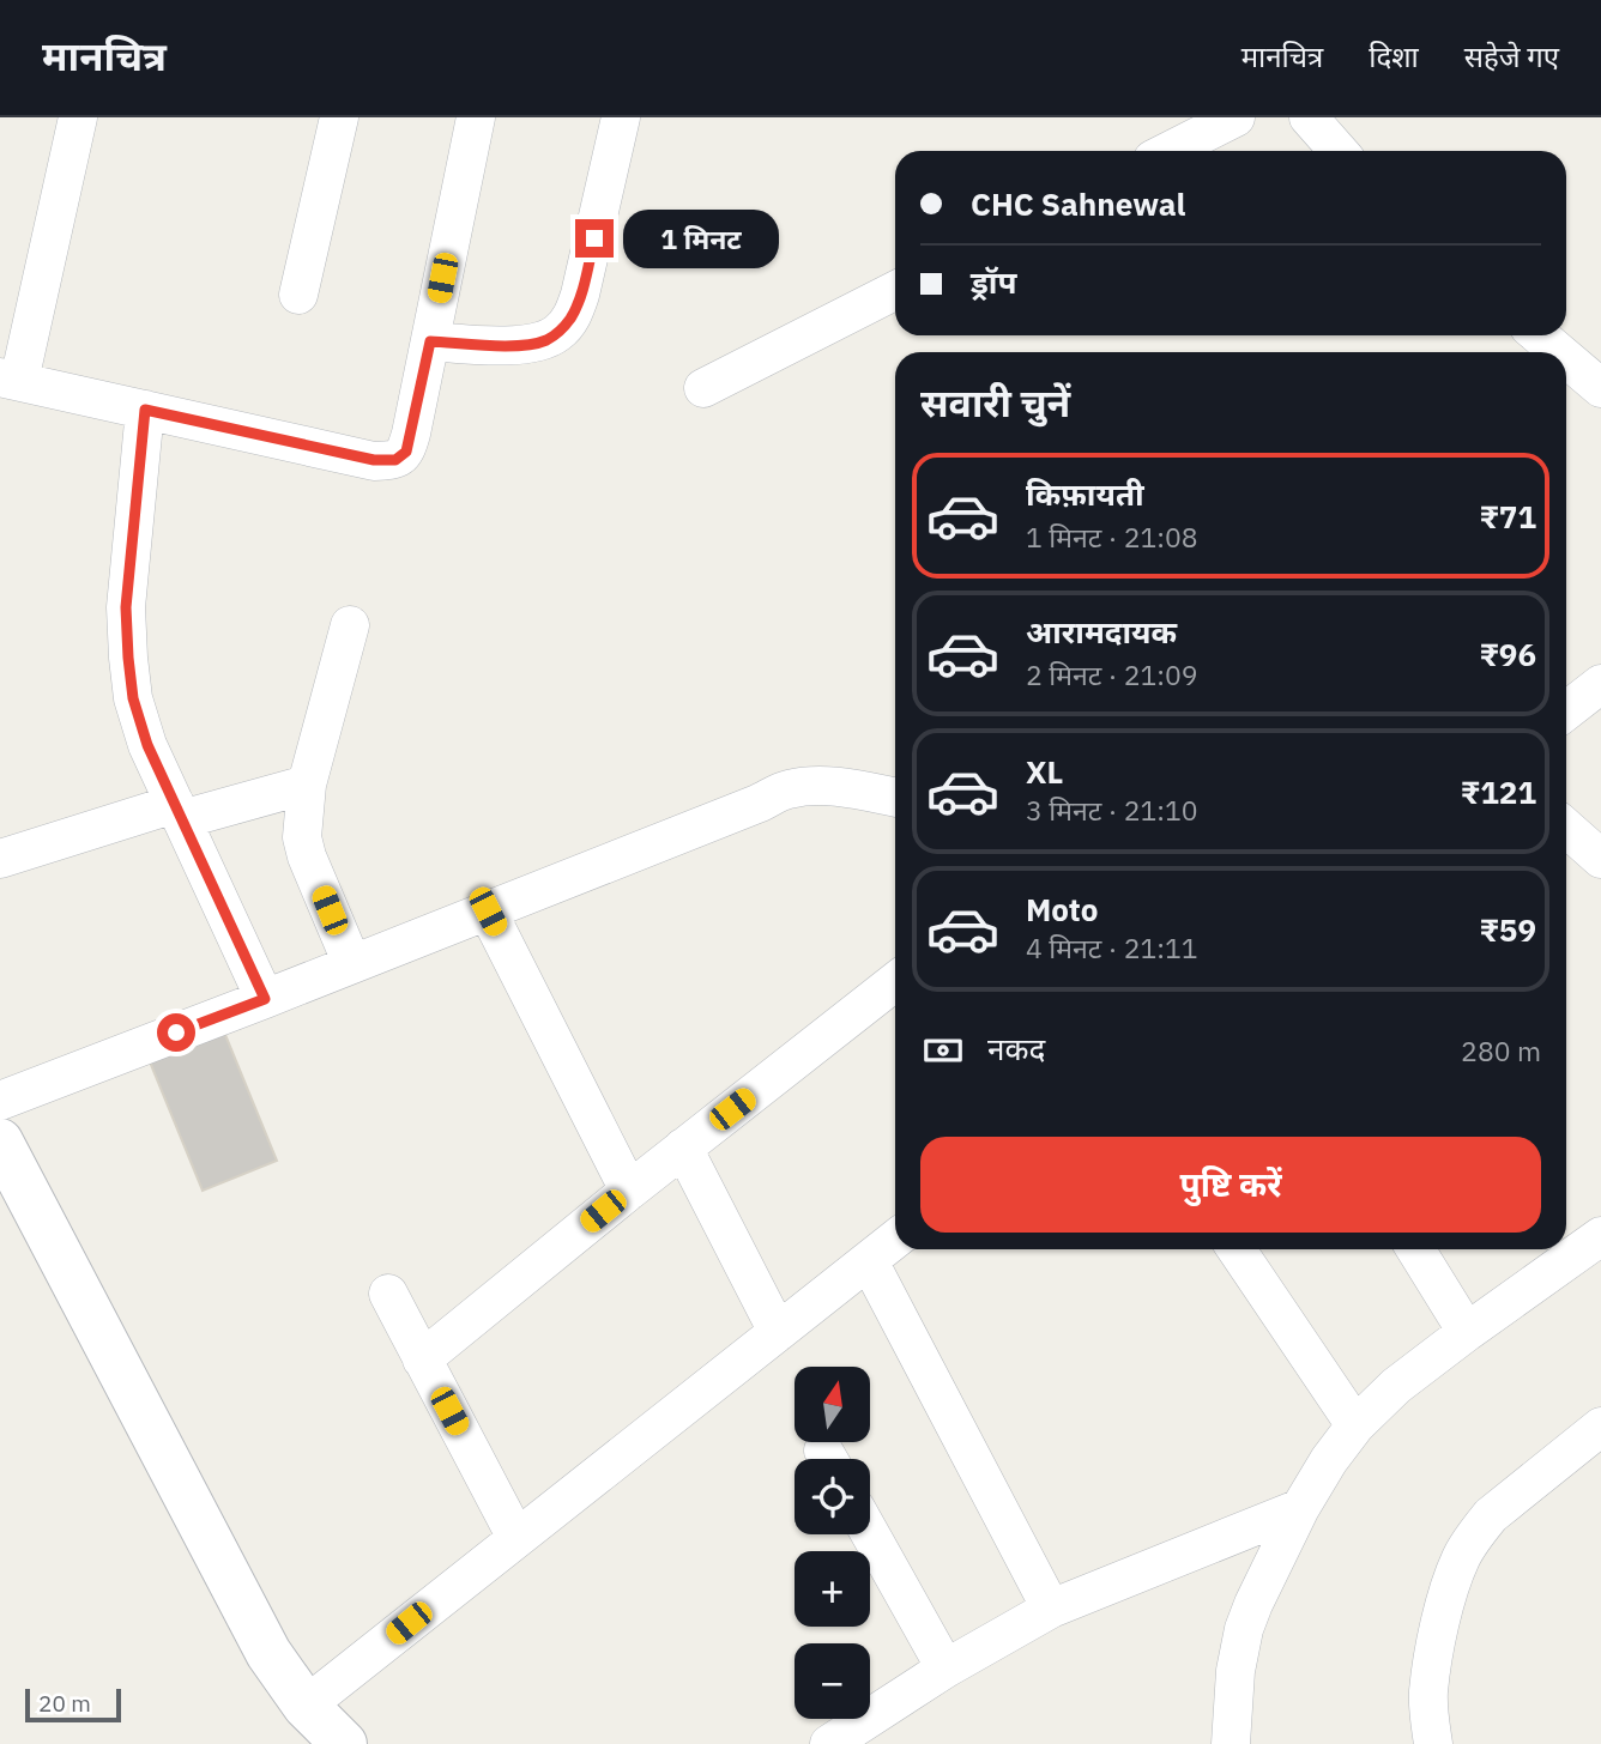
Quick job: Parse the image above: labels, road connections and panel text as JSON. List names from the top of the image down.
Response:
{
  "scale_bar": "20 m",
  "north": "top",
  "page": {
    "header": "मानचित्र",
    "nav": ["मानचित्र", "दिशा", "सहेजे गए"],
    "banner": ["CHC Sahnewal", "ड्रॉप"],
    "bubble": "1 मिनट",
    "heading": "सवारी चुनें",
    "list": [
      {
        "name": "किफ़ायती",
        "note": "1 मिनट · 21:08",
        "value": "₹71"
      },
      {
        "name": "आरामदायक",
        "note": "2 मिनट · 21:09",
        "value": "₹96"
      },
      {
        "name": "XL",
        "note": "3 मिनट · 21:10",
        "value": "₹121"
      },
      {
        "name": "Moto",
        "note": "4 मिनट · 21:11",
        "value": "₹59"
      }
    ],
    "pay": ["नकद", "280 m"],
    "buttons": "पुष्टि करें",
    "map_buttons": ["+", "−"],
    "scale": "20 m"
  }
}
